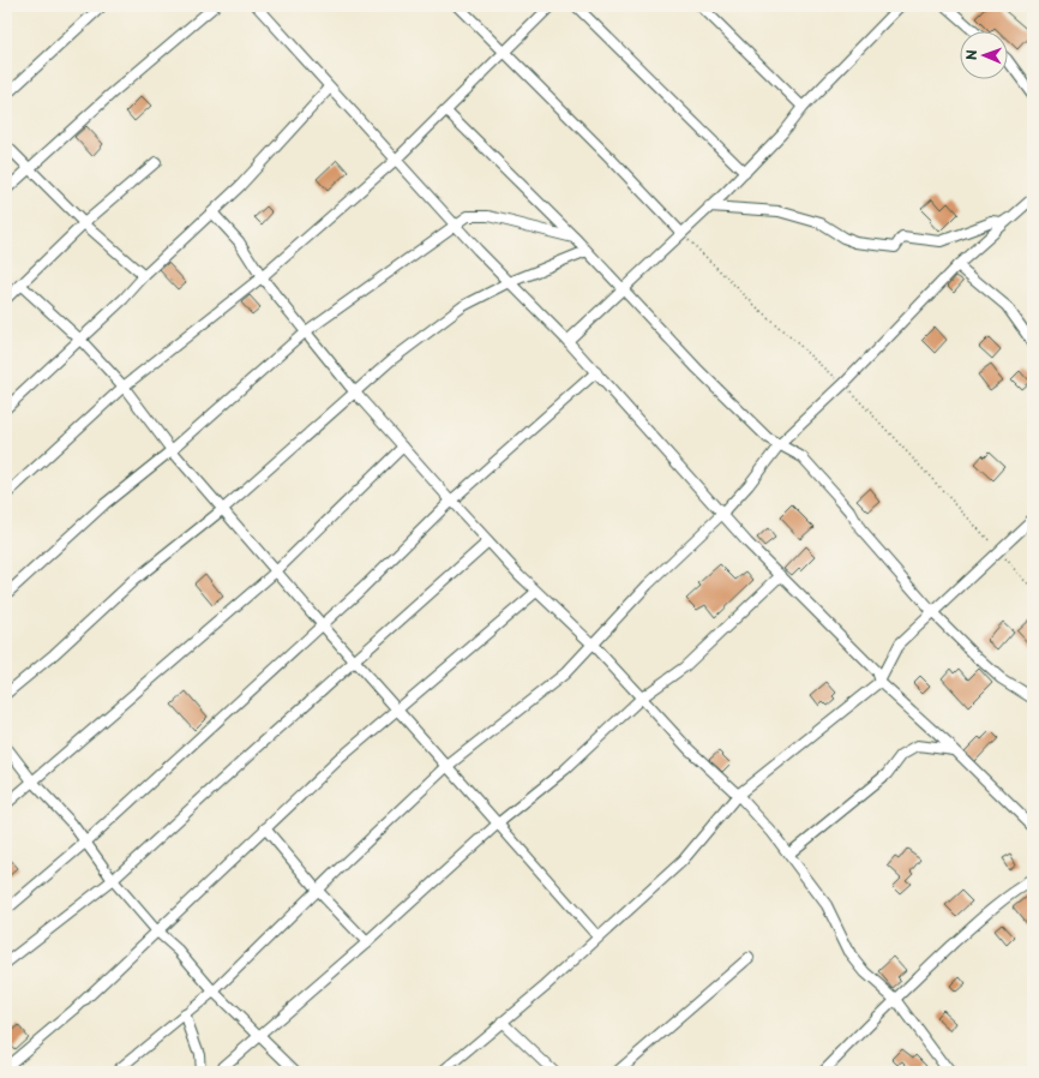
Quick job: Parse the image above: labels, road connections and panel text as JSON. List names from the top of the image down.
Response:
{
  "north": "left"
}
